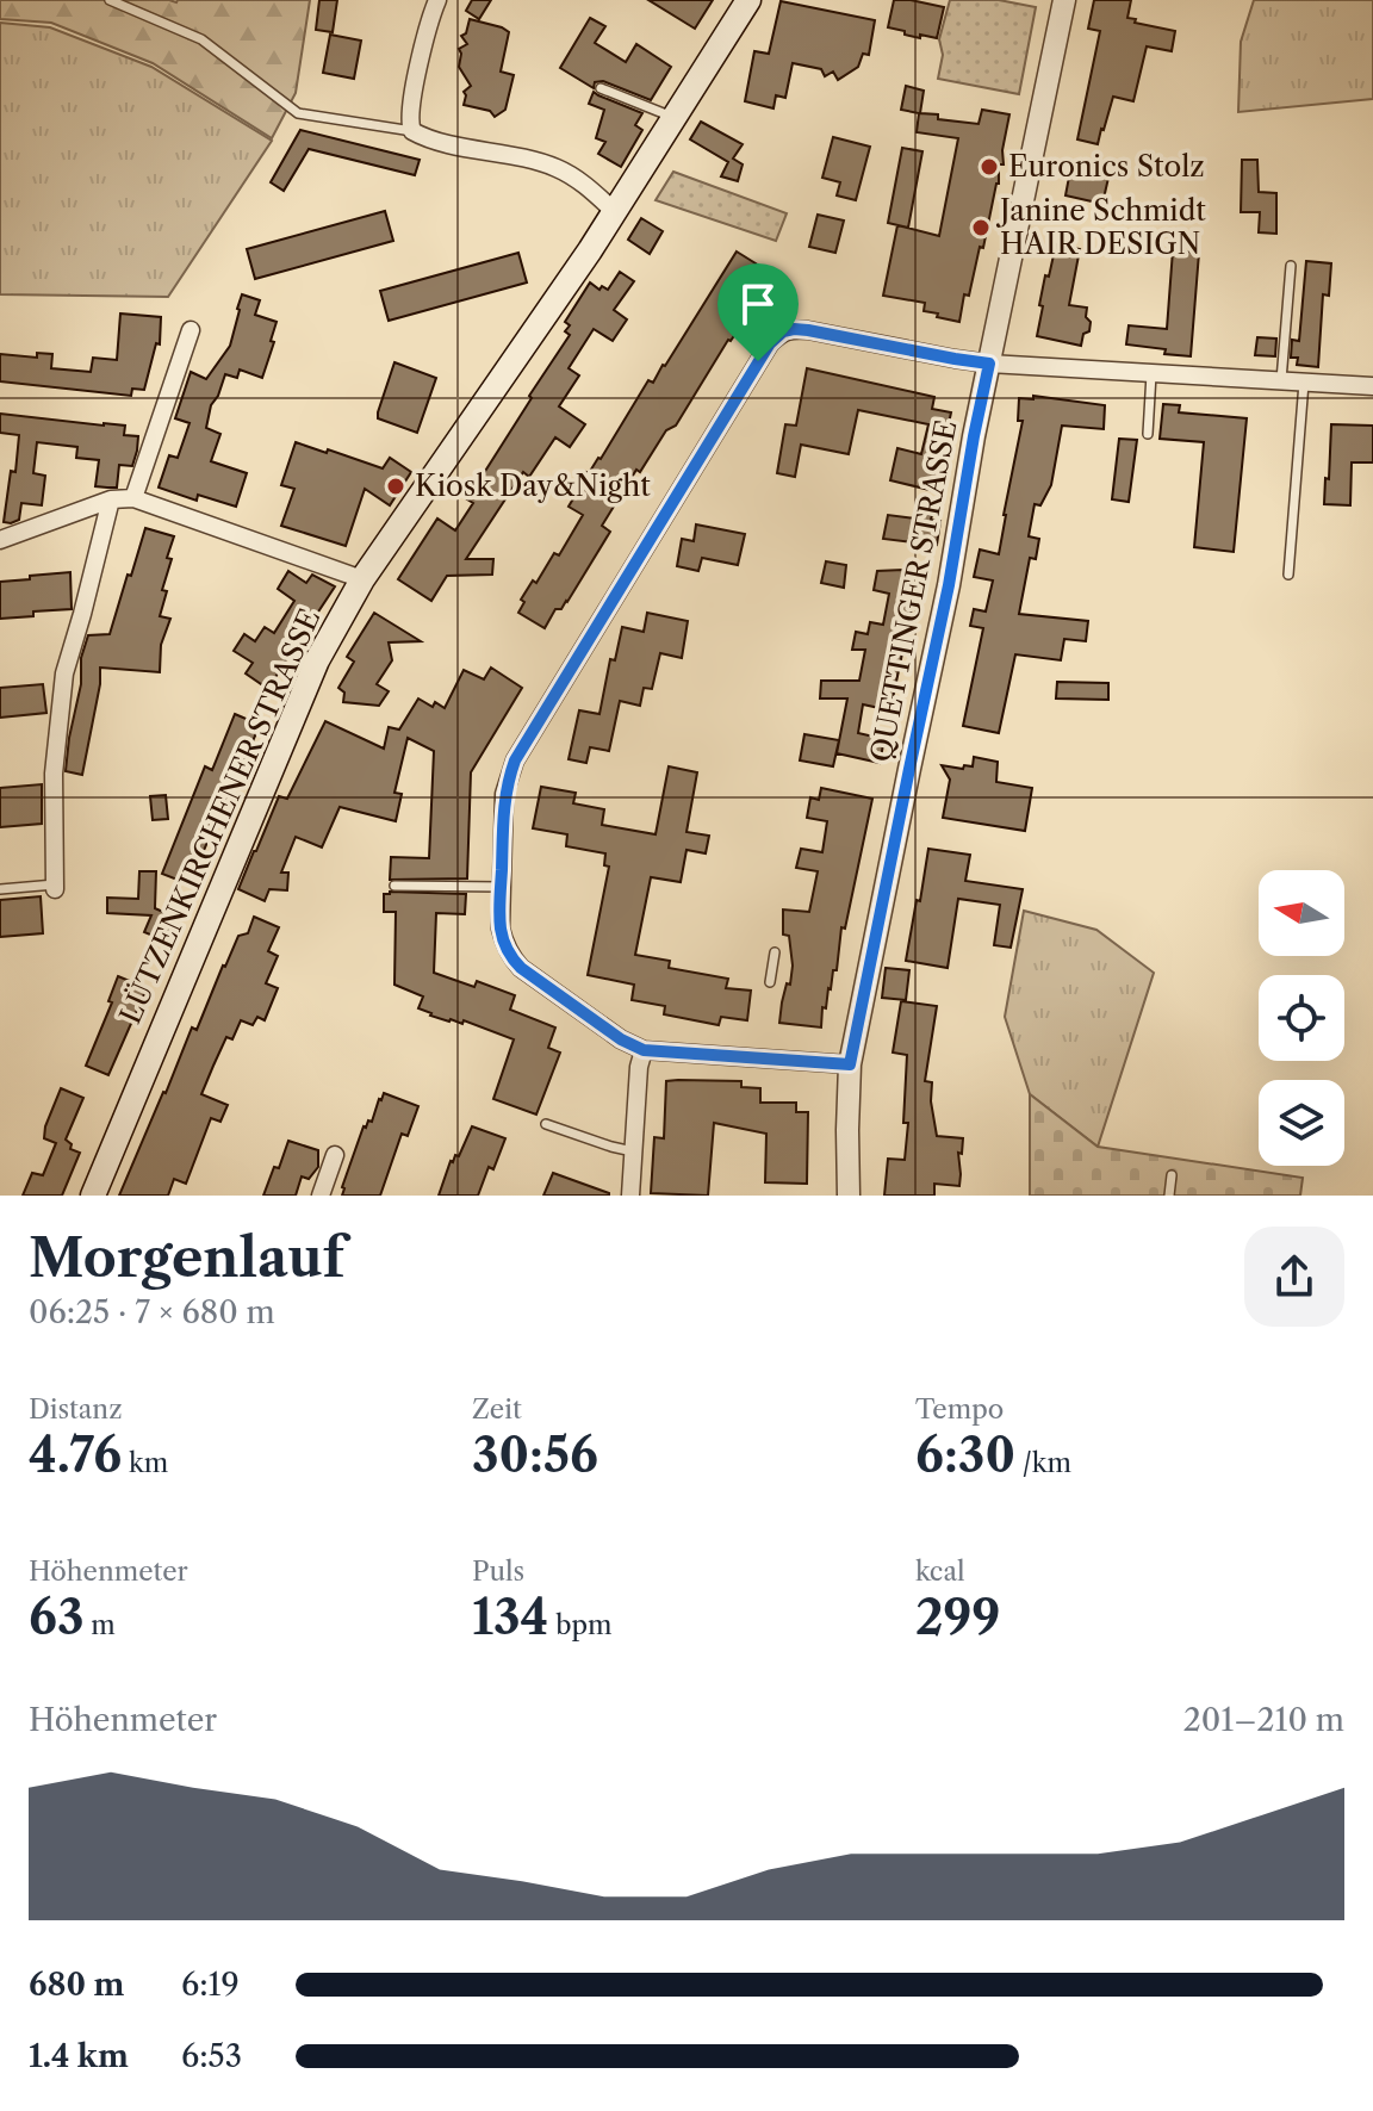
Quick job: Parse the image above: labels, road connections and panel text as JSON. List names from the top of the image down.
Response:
{
  "streets": {
    "main road": ["LÜTZENKIRCHENER STRASSE"],
    "street": ["QUETTINGER STRASSE"]
  },
  "places": ["Euronics Stolz", "Janine Schmidt HAIR DESIGN", "Kiosk Day&Night"],
  "north": "left",
  "page": {
    "heading": ["Morgenlauf", "06:25 · 7 × 680 m"],
    "stats": [
      ["Distanz", "4.76 km"],
      ["Zeit", "30:56"],
      ["Tempo", "6:30 /km"],
      ["Höhenmeter", "63 m"],
      ["Puls", "134 bpm"],
      ["kcal", "299"]
    ],
    "chart": ["Höhenmeter", "201–210 m"],
    "list": [
      {
        "name": "680 m",
        "note": "6:19"
      },
      {
        "name": "1.4 km",
        "note": "6:53"
      }
    ]
  }
}
